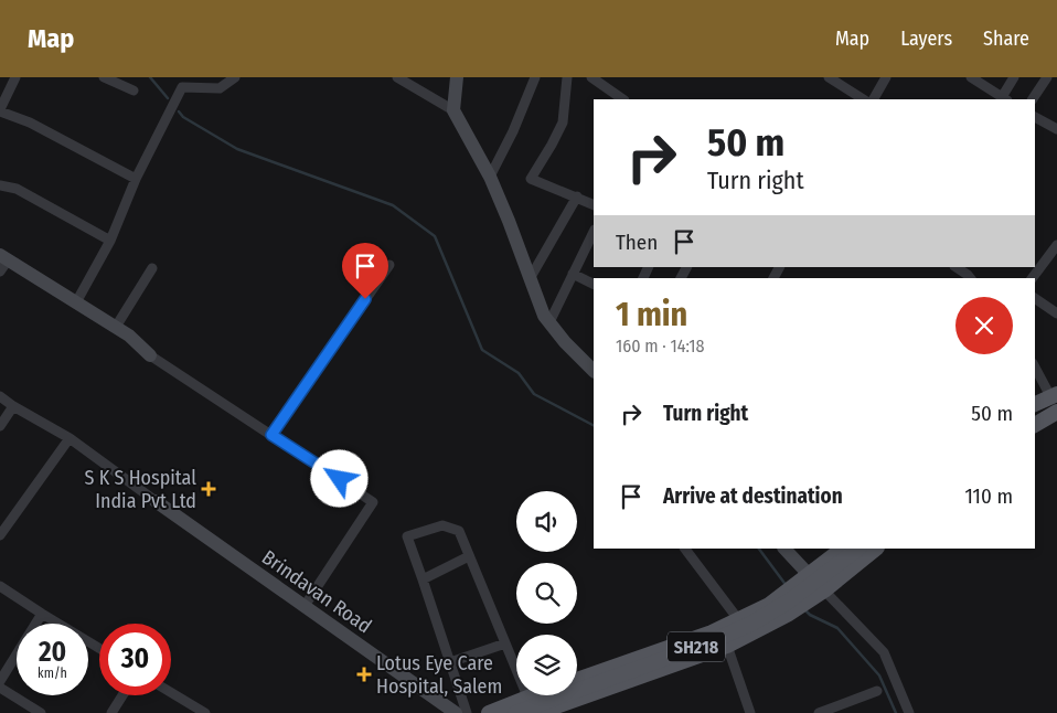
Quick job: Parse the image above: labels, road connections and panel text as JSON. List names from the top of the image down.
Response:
{
  "streets": {
    "main road": ["SH218"],
    "street": ["Brindavan Road"]
  },
  "places": {
    "health": ["S K S Hospital India Pvt Ltd", "Lotus Eye Care Hospital, Salem"]
  },
  "page": {
    "header": "Map",
    "nav": ["Map", "Layers", "Share"],
    "turn": ["50 m", "Turn right"],
    "then": "Then",
    "heading": ["1 min", "160 m · 14:18"],
    "list": [
      {
        "name": "Turn right",
        "value": "50 m"
      },
      {
        "name": "Arrive at destination",
        "value": "110 m"
      }
    ],
    "speed": "20 km/h",
    "limit": "30"
  }
}
